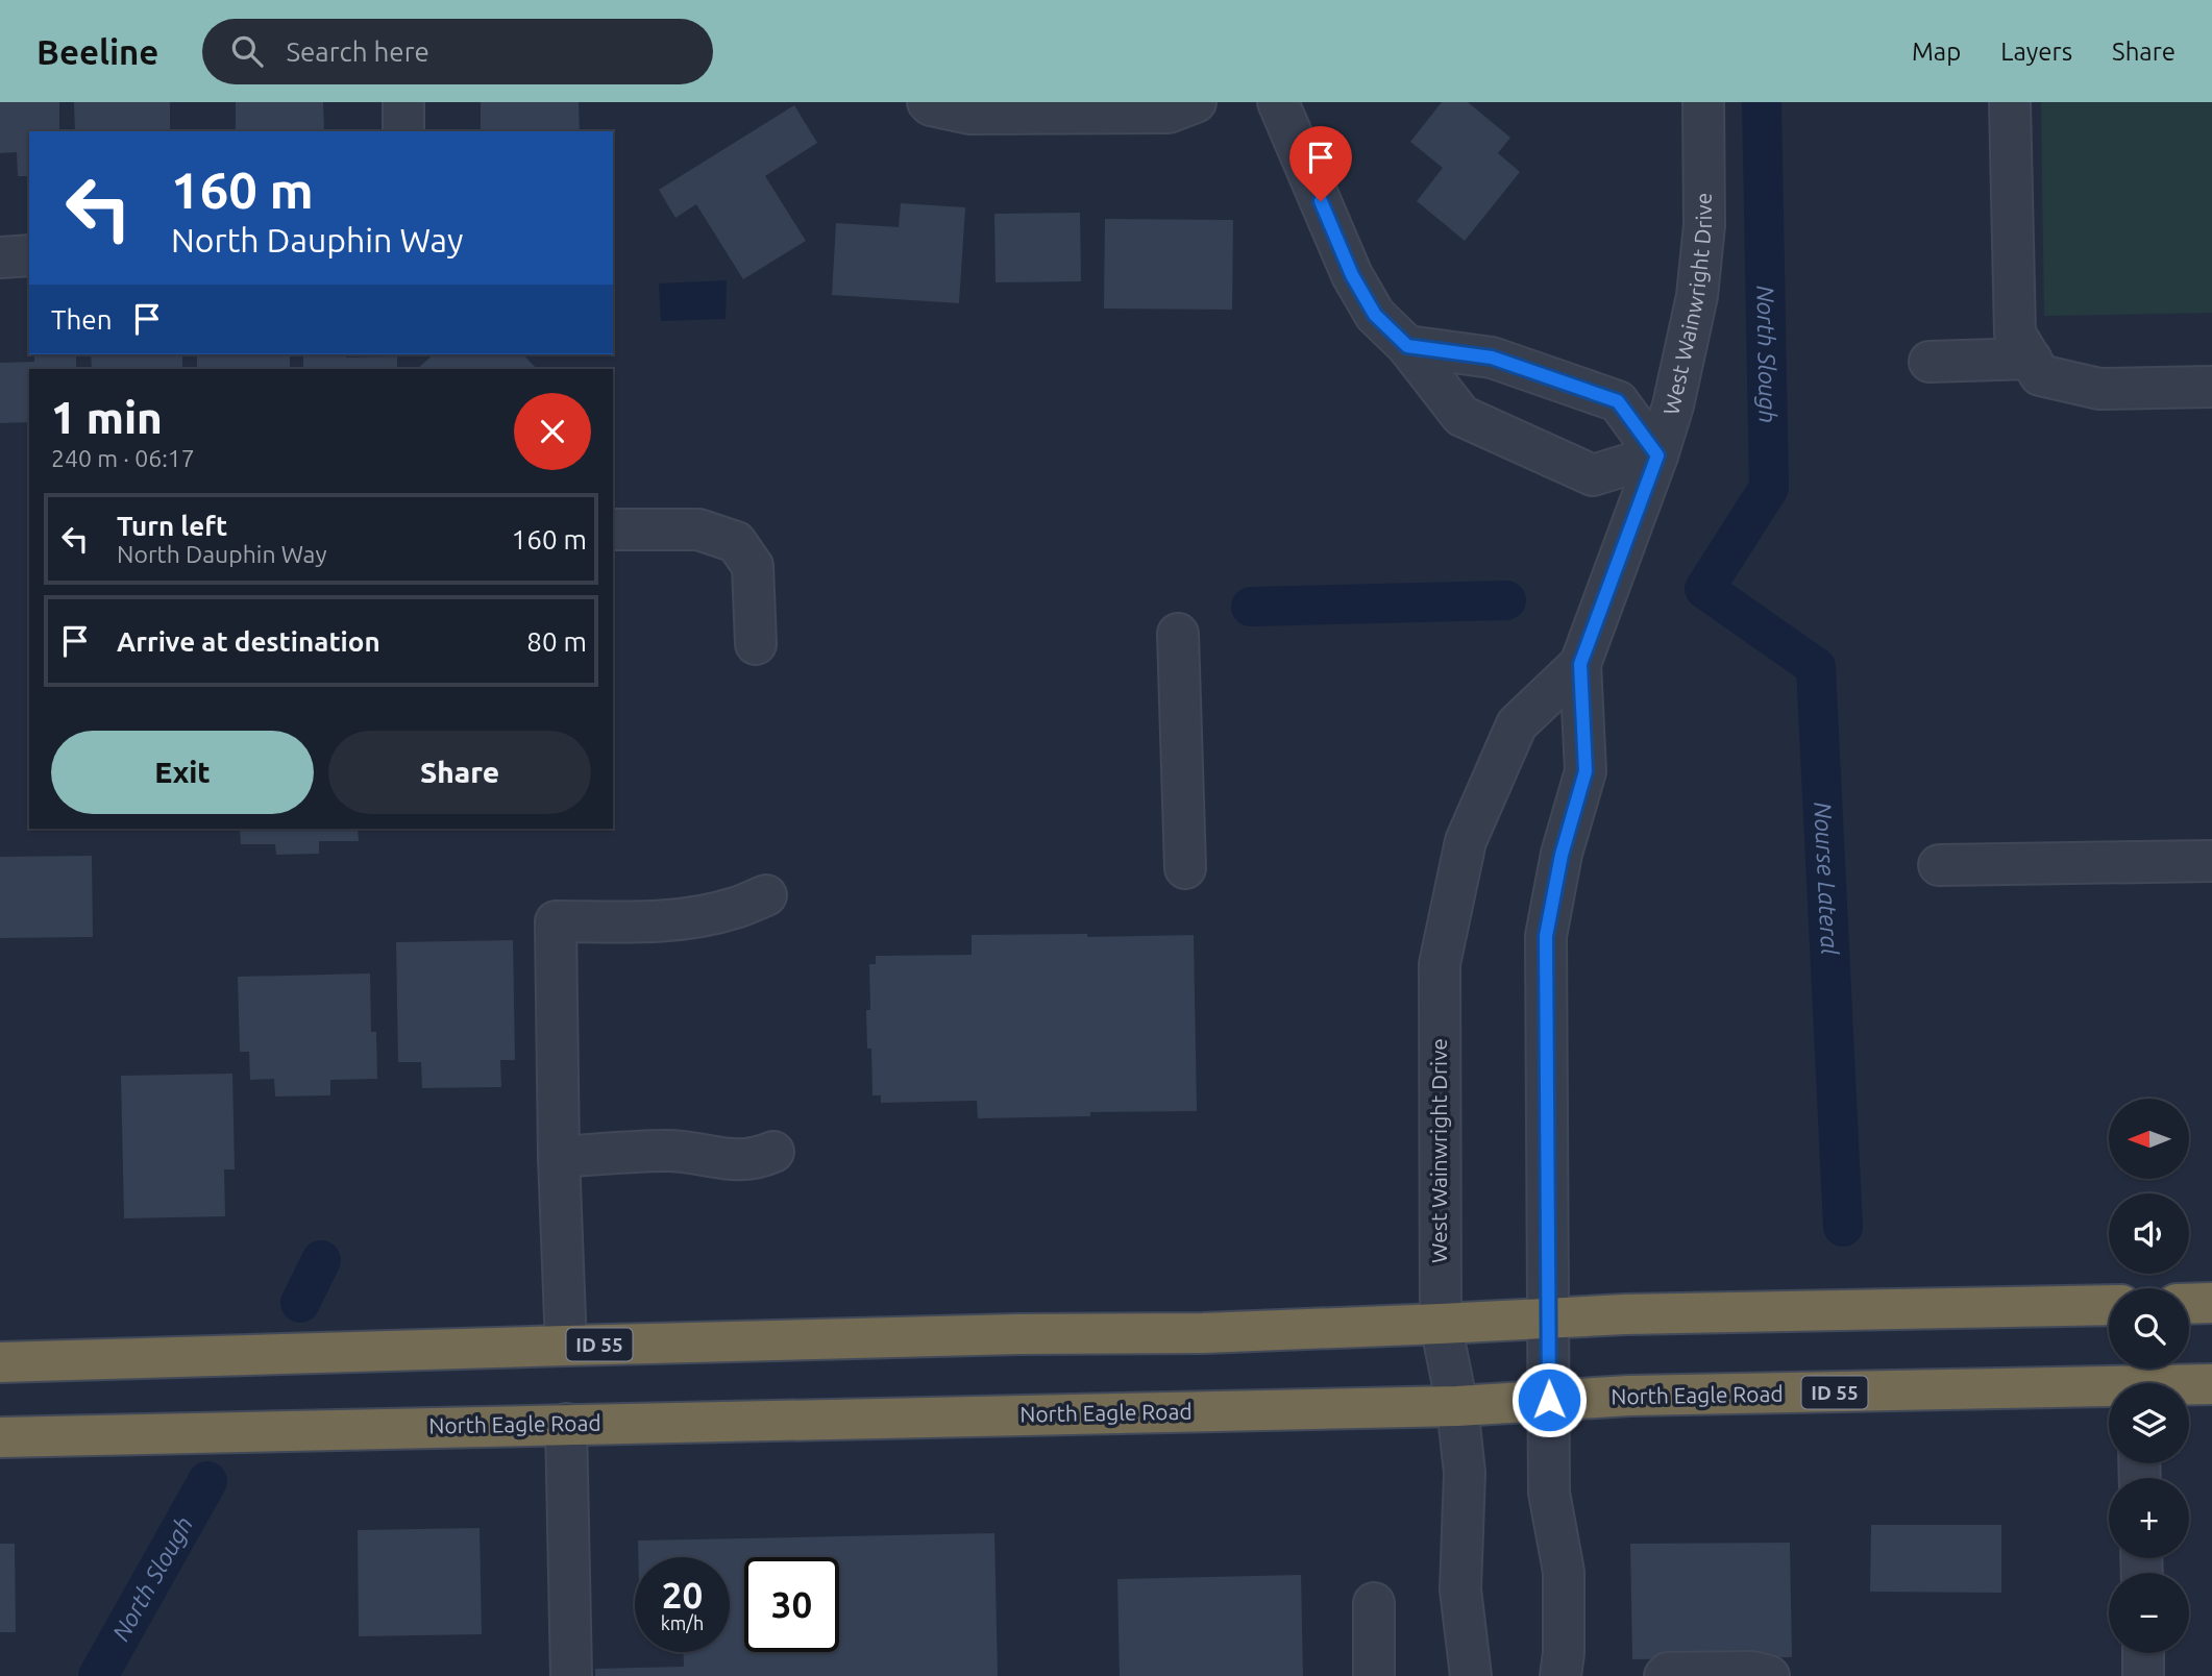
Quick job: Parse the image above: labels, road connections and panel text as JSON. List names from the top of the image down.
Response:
{
  "streets": {
    "highway": ["ID 55", "North Eagle Road"],
    "street": ["West Wainwright Drive"]
  },
  "crossings": [
    ["West Wainwright Drive", "ID 55"],
    ["West Wainwright Drive", "North Eagle Road"]
  ],
  "water": ["North Slough", "Nourse Lateral"],
  "north": "left",
  "page": {
    "header": "Beeline",
    "search": "Search here",
    "nav": ["Map", "Layers", "Share"],
    "turn": ["160 m", "North Dauphin Way"],
    "then": "Then",
    "heading": ["1 min", "240 m · 06:17"],
    "list": [
      {
        "name": "Turn left",
        "note": "North Dauphin Way",
        "value": "160 m"
      },
      {
        "name": "Arrive at destination",
        "value": "80 m"
      }
    ],
    "buttons": ["Exit", "Share"],
    "map_buttons": ["+", "−"],
    "speed": "20 km/h",
    "limit": "30"
  }
}
